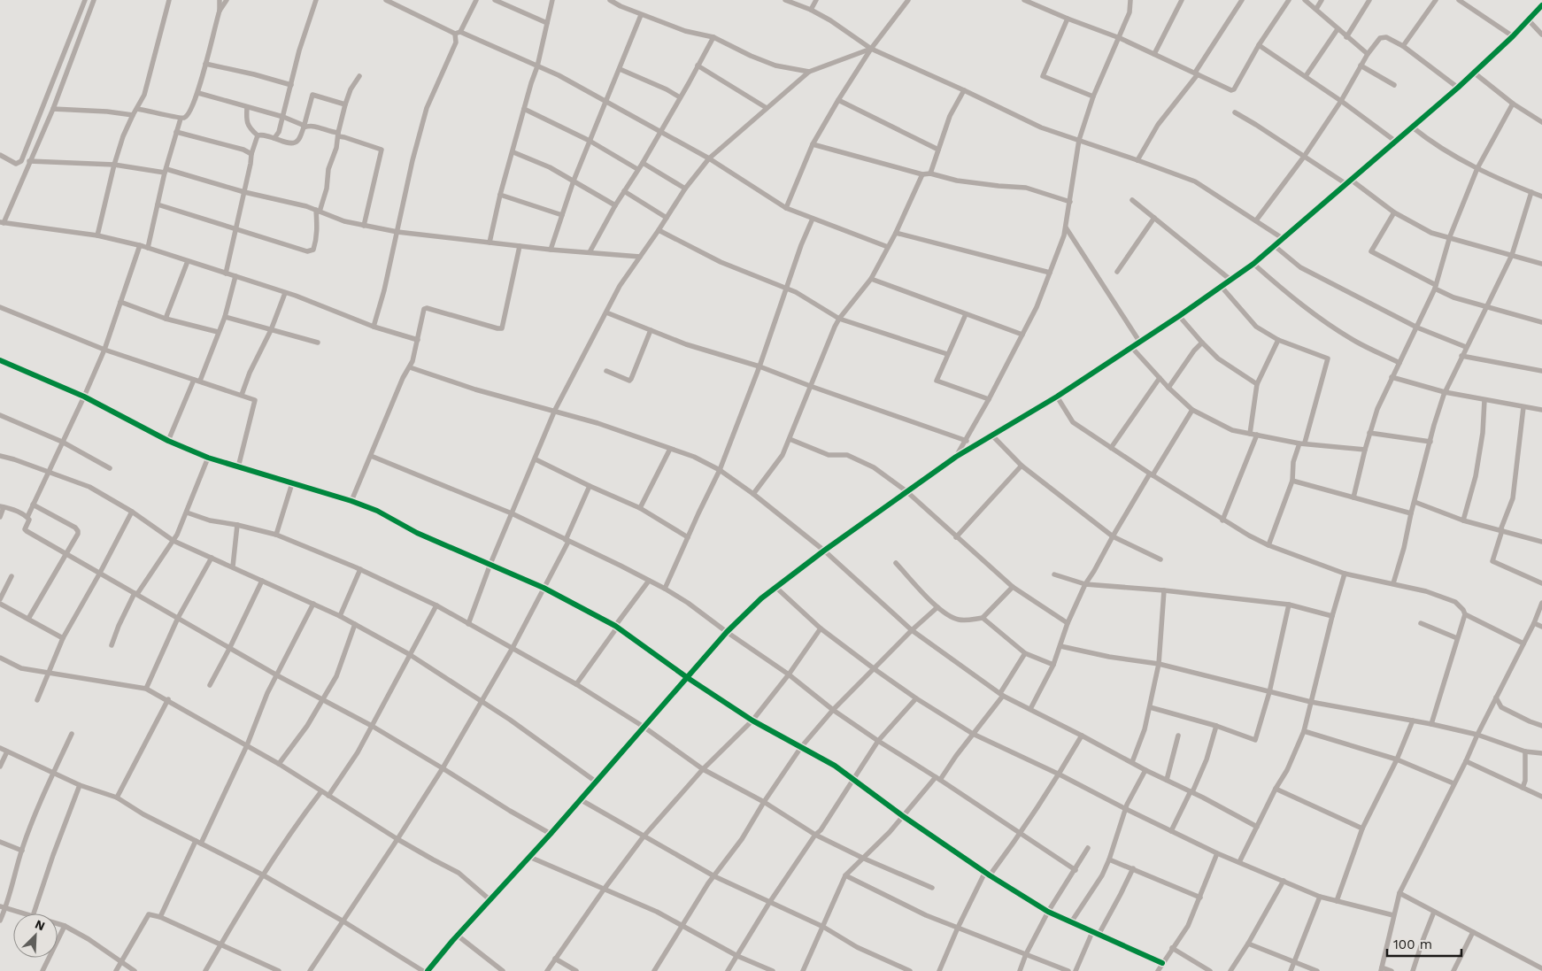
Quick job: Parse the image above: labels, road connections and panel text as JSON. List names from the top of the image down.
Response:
{
  "scale_bar": "100 m",
  "north": "top right"
}
